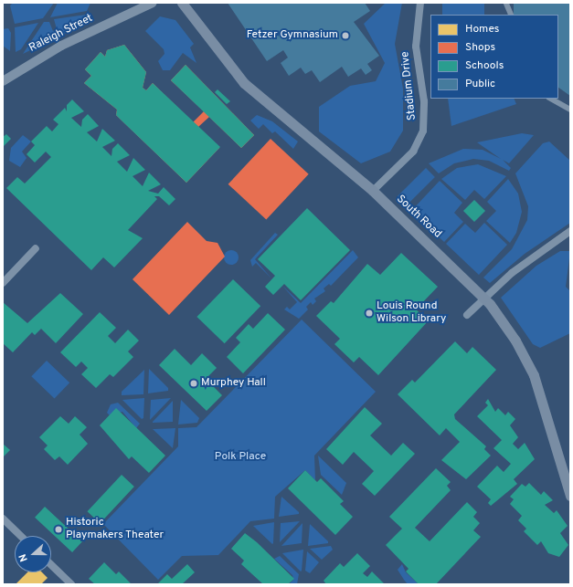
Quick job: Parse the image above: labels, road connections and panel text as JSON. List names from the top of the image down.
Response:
{
  "streets": {
    "main road": ["South Road"],
    "street": ["Raleigh Street", "Stadium Drive"]
  },
  "crossings": [
    ["Stadium Drive", "South Road"]
  ],
  "parks": ["Polk Place"],
  "places": [
    "Fetzer Gymnasium",
    "Louis Round Wilson Library",
    "Murphey Hall",
    "Historic Playmakers Theater"
  ],
  "legend": [
    "Homes",
    "Shops",
    "Schools",
    "Public"
  ],
  "north": "left"
}
